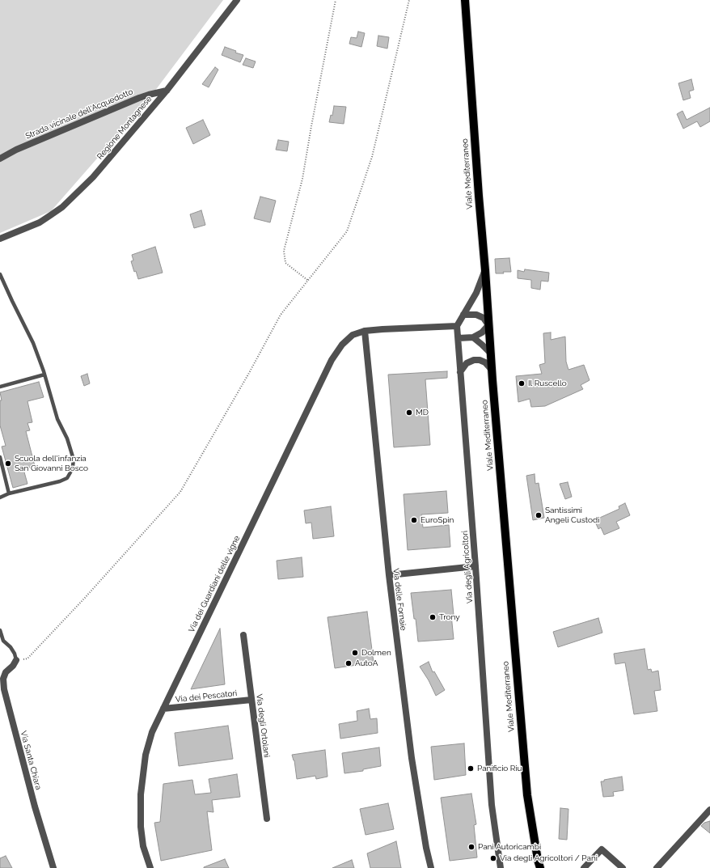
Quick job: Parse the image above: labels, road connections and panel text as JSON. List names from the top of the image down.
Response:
{
  "streets": {
    "main road": ["Viale Mediterraneo"],
    "street": [
      "Strada vicinale dell'Acquedotto",
      "Regione Montagnese",
      "Via degli Agricoltori",
      "Via dei Guardiani delle vigne",
      "Via delle Fornaie",
      "Via dei Pescatori",
      "Via degli Ortolani",
      "Via Santa Chiara"
    ]
  },
  "crossings": [
    ["Strada vicinale dell'Acquedotto", "Regione Montagnese"],
    ["Viale Mediterraneo", "Via degli Agricoltori"],
    ["Viale Mediterraneo", "Via dei Guardiani delle vigne"],
    ["Via degli Agricoltori", "Via dei Guardiani delle vigne"],
    ["Via dei Guardiani delle vigne", "Via delle Fornaie"],
    ["Via dei Guardiani delle vigne", "Via dei Pescatori"],
    ["Via dei Pescatori", "Via degli Ortolani"]
  ],
  "places": [
    "Il Ruscello",
    "MD",
    "Scuola dell'infanzia San Giovanni Bosco",
    "Santissimi Angeli Custodi",
    "EuroSpin",
    "Trony",
    "Dolmen",
    "AutoA",
    "Panificio Riu",
    "Pani Autoricambi",
    "Via degli Agricoltori / Pani"
  ]
}
